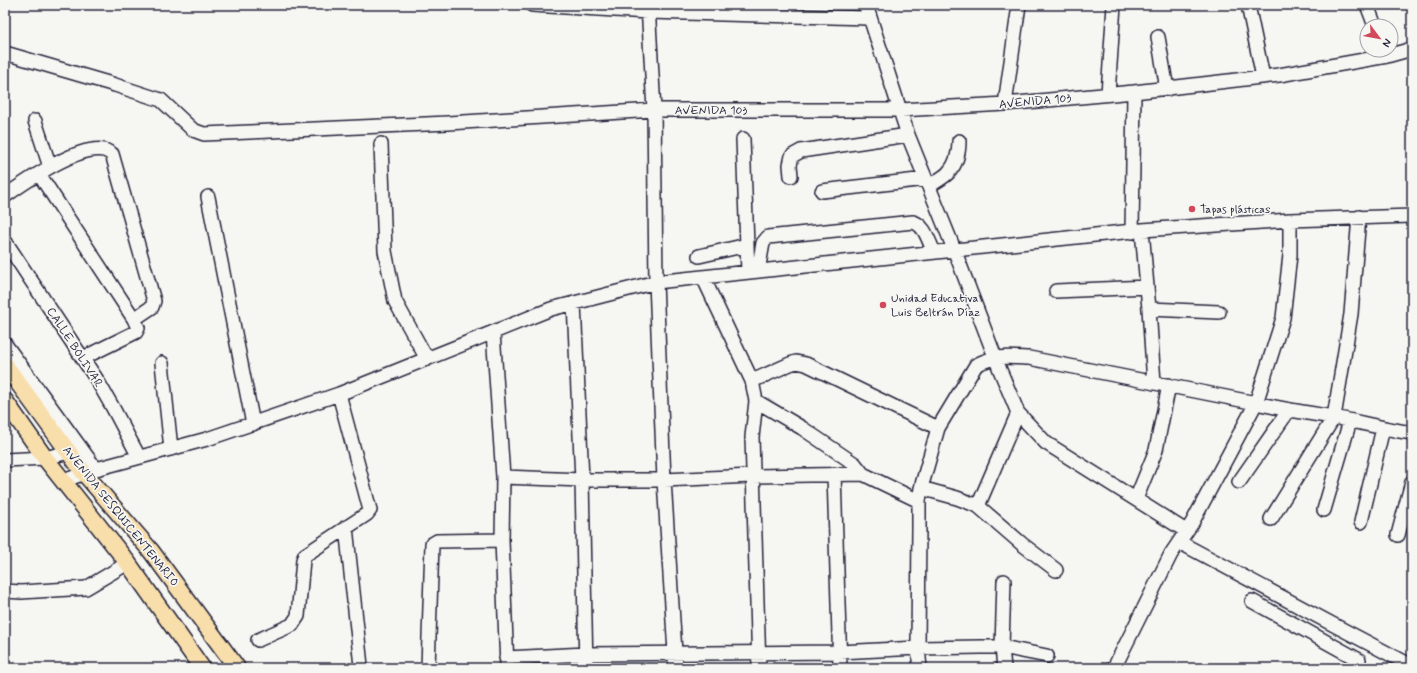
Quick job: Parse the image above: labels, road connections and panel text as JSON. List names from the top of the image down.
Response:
{
  "streets": {
    "main road": ["AVENIDA SESQUICENTENARIO"],
    "street": ["AVENIDA 103", "CALLE BOLIVAR"]
  },
  "places": ["Tapas plásticas", "Unidad Educativa Luis Beltrán Díaz"],
  "north": "bottom right"
}
